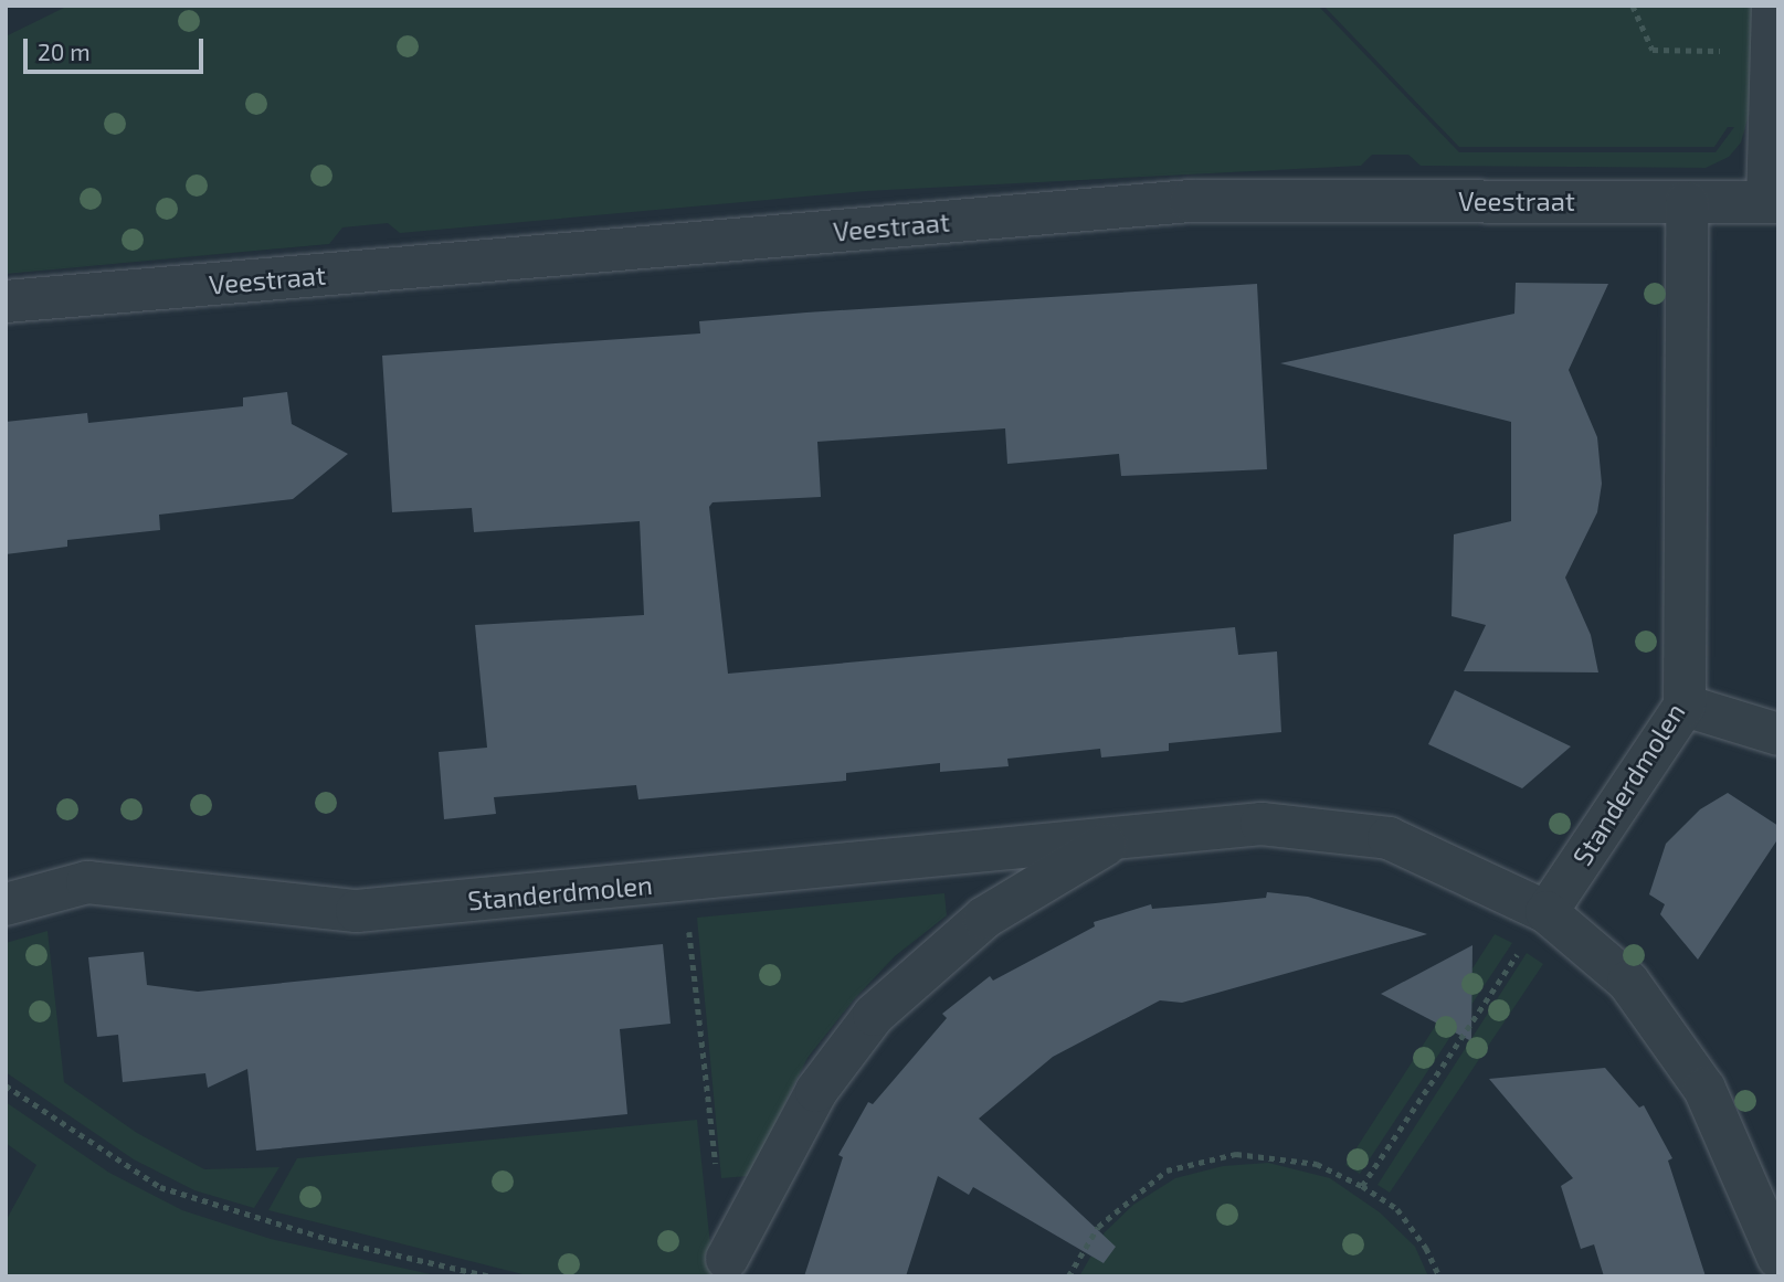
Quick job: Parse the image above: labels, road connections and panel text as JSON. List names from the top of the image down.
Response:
{
  "streets": {
    "street": ["Veestraat", "Standerdmolen"]
  },
  "crossings": [
    ["Veestraat", "Standerdmolen"]
  ],
  "scale_bar": "20 m"
}
